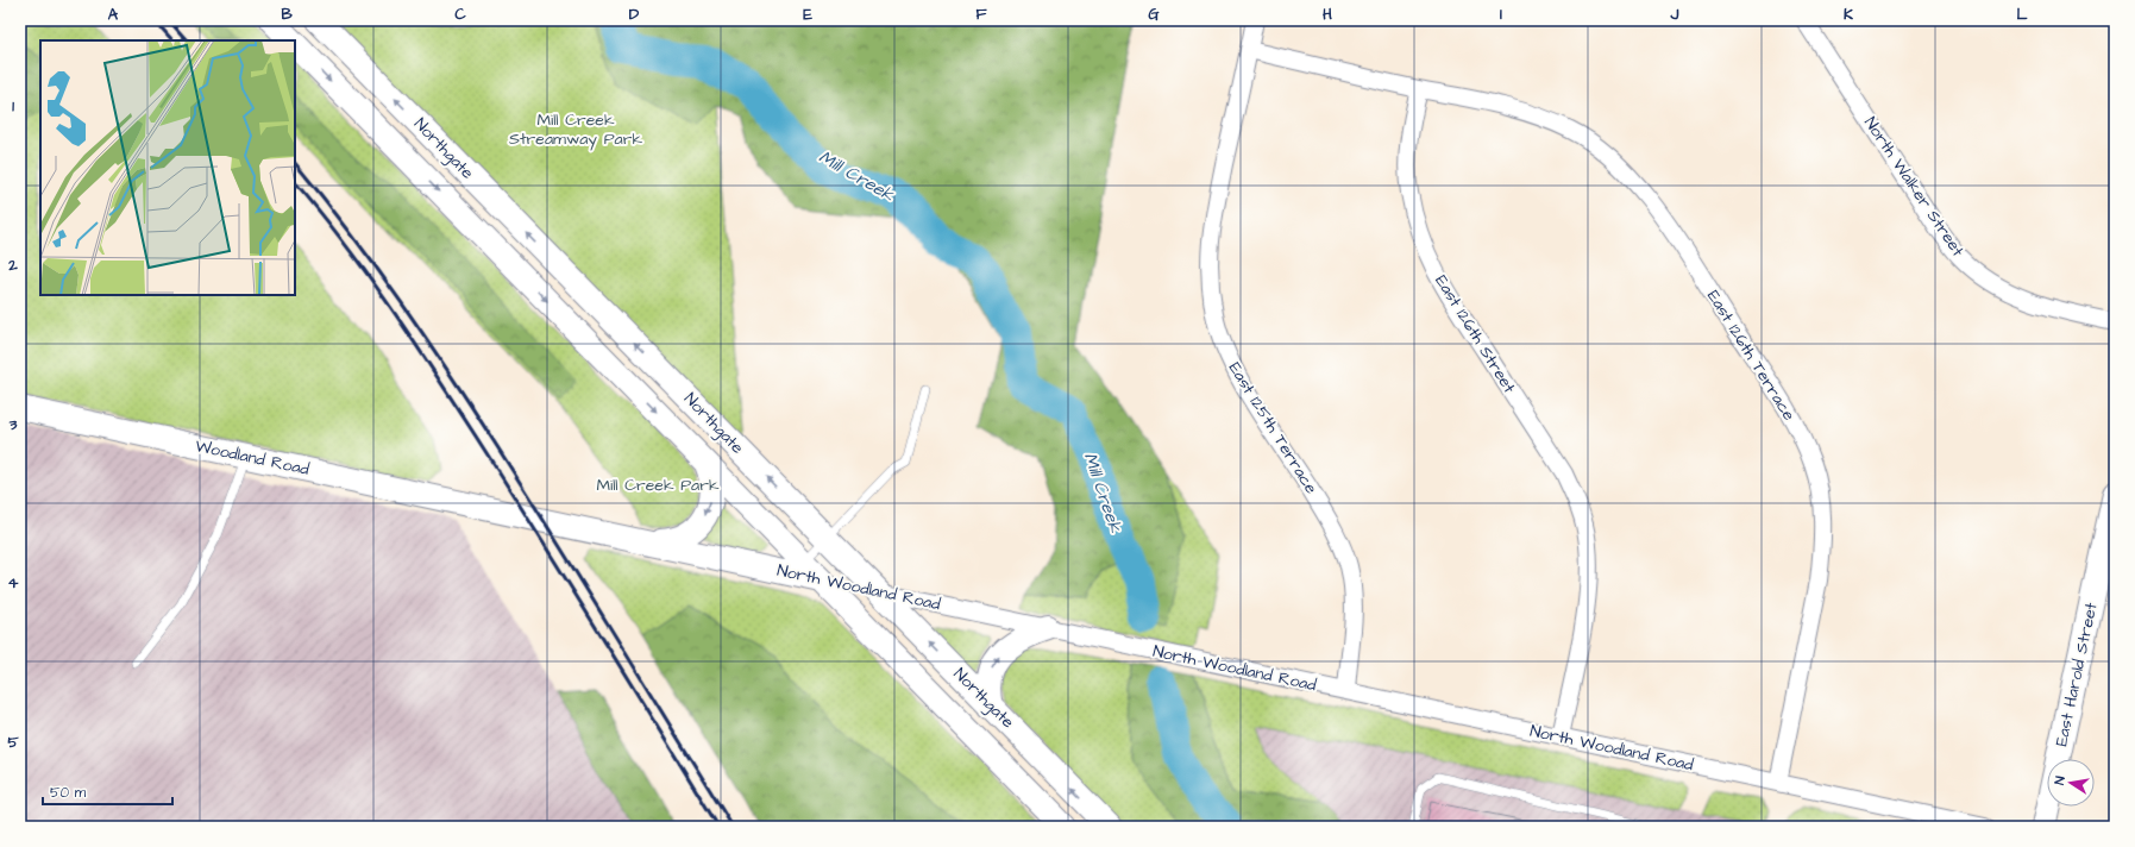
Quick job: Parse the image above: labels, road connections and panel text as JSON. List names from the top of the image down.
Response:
{
  "streets": {
    "main road": [
      "Northgate",
      "Woodland Road",
      "North Woodland Road",
      "East Harold Street"
    ],
    "street": [
      "North Walker Street",
      "East 126th Street",
      "East 126th Terrace",
      "East 125th Terrace"
    ]
  },
  "crossings": [
    ["Northgate", "North Woodland Road"],
    ["East 126th Street", "East 126th Terrace"],
    ["East 126th Street", "North Woodland Road"],
    ["East 126th Terrace", "North Woodland Road"],
    ["East 125th Terrace", "North Woodland Road"],
    ["Woodland Road", "North Woodland Road"]
  ],
  "water": ["Mill Creek"],
  "parks": ["Mill Creek Streamway Park", "Mill Creek Park"],
  "scale_bar": "50 m",
  "north": "left",
  "grid": {
    "columns": [
      "A",
      "B",
      "C",
      "D",
      "E",
      "F",
      "G",
      "H",
      "I",
      "J",
      "K",
      "L"
    ],
    "rows": [
      "1",
      "2",
      "3",
      "4",
      "5"
    ]
  }
}
